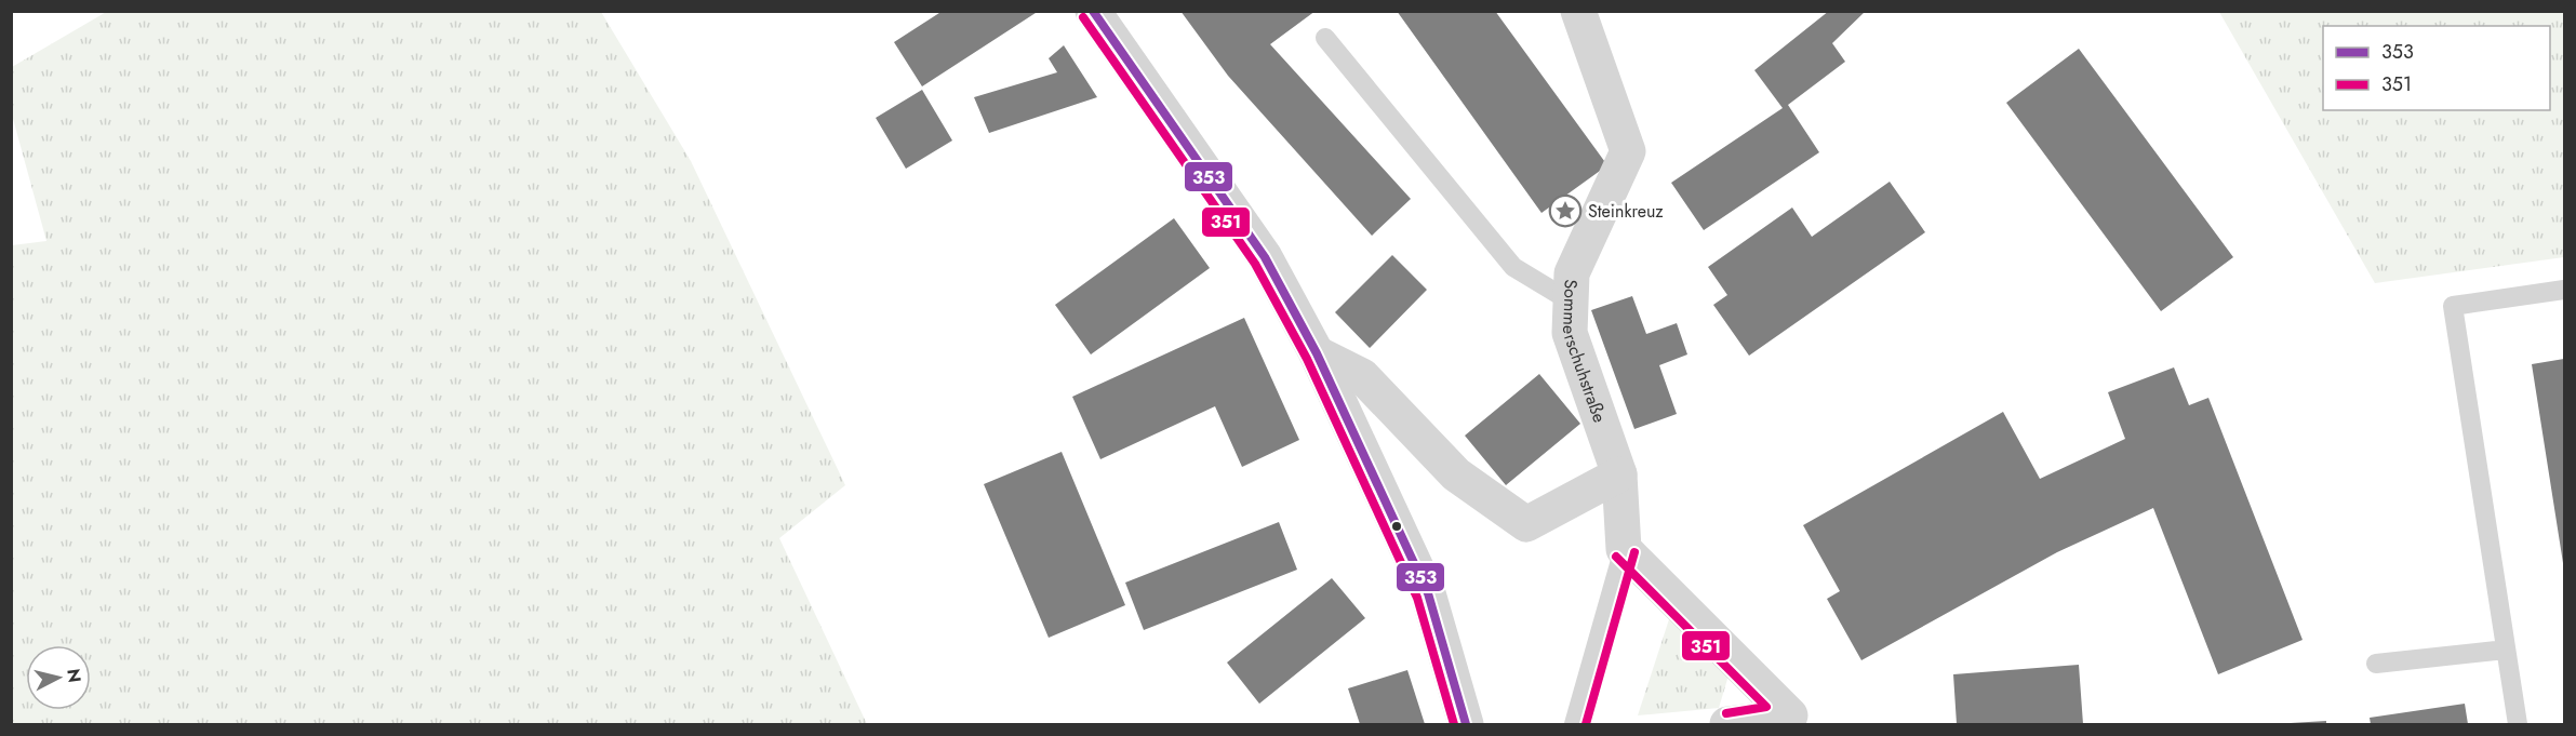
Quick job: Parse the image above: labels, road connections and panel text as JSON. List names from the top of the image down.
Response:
{
  "streets": {
    "street": ["Sommerschuhstraße"]
  },
  "places": {
    "place": ["Steinkreuz"]
  },
  "lines": ["transit line 353", "transit line 351"],
  "legend": ["353", "351"],
  "north": "right"
}
